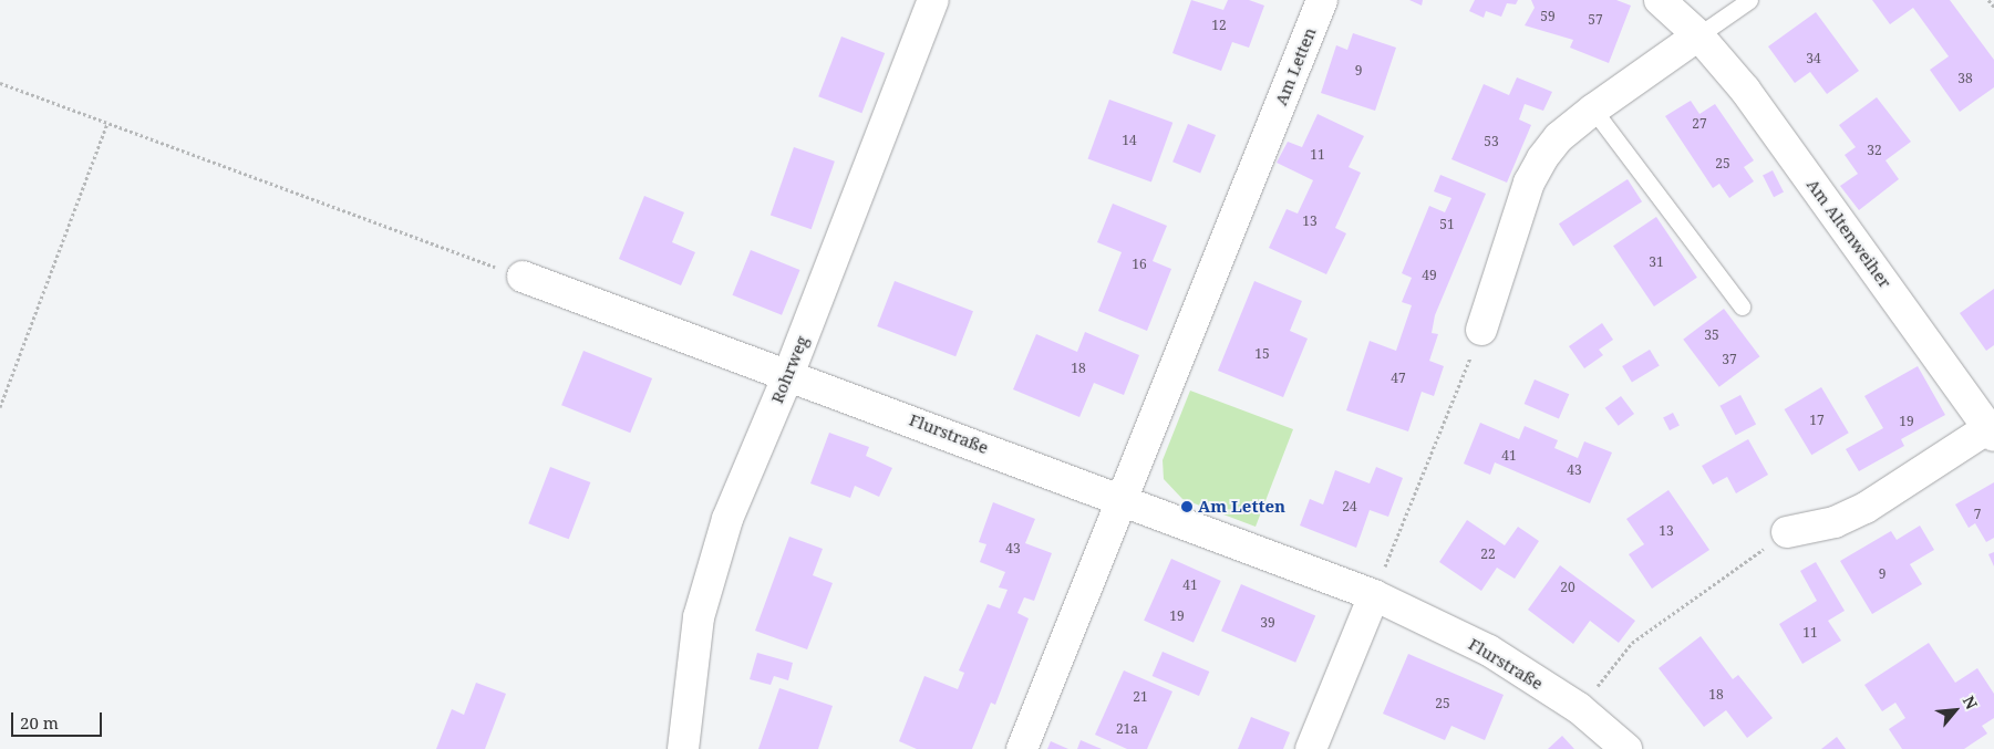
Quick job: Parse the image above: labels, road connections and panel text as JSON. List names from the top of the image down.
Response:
{
  "streets": {
    "street": [
      "Am Letten",
      "Am Altenweiher",
      "Rohrweg",
      "Flurstraße"
    ]
  },
  "crossings": [
    ["Am Letten", "Flurstraße"],
    ["Rohrweg", "Flurstraße"]
  ],
  "places": ["Am Letten"],
  "house_numbers": [
    "59",
    "57",
    "12",
    "34",
    "9",
    "38",
    "27",
    "14",
    "53",
    "32",
    "11",
    "25",
    "13",
    "51",
    "31",
    "16",
    "49",
    "35",
    "15",
    "37",
    "18",
    "47",
    "17",
    "19",
    "41",
    "43",
    "24",
    "7",
    "13",
    "43",
    "22",
    "9",
    "41",
    "20",
    "19",
    "39",
    "11",
    "18",
    "21",
    "25",
    "21a"
  ],
  "scale_bar": "20 m",
  "north": "top right"
}
